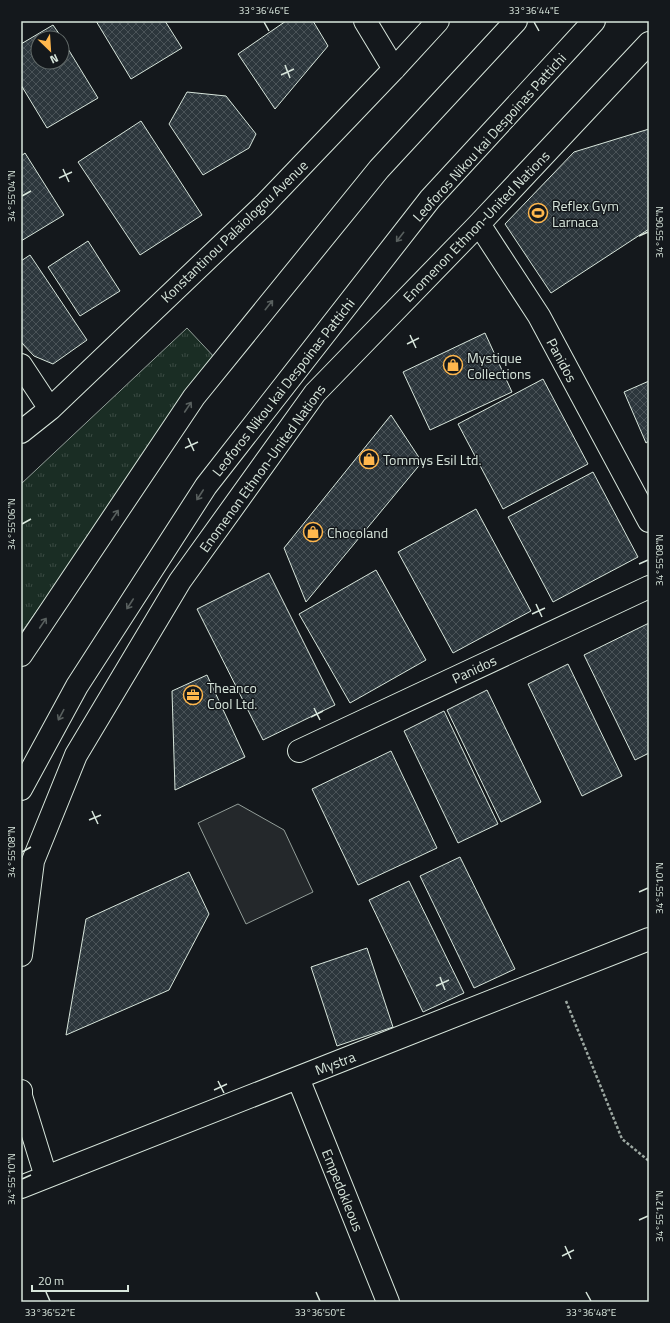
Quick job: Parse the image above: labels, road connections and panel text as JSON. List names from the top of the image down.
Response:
{
  "streets": {
    "street": [
      "Leoforos Nikou kai Despoinas Pattichi",
      "Enomenon Ethnon-United Nations",
      "Konstantinou Palaiologou Avenue",
      "Panidos",
      "Mystra",
      "Empedokleous"
    ]
  },
  "crossings": [
    ["Enomenon Ethnon-United Nations", "Panidos"],
    ["Mystra", "Empedokleous"]
  ],
  "places": {
    "sports": ["Reflex Gym Larnaca"],
    "shop": ["Mystique Collections", "Tommys Esil Ltd.", "Chocoland"],
    "office": ["Theanco Cool Ltd."]
  },
  "scale_bar": "20 m",
  "north": "bottom right",
  "coordinates": [
    "33°36'46\"E",
    "33°36'44\"E",
    "34°55'04\"N",
    "34°55'06\"N",
    "34°55'08\"N",
    "34°55'10\"N",
    "34°55'12\"N",
    "33°36'52\"E",
    "33°36'50\"E",
    "33°36'48\"E"
  ]
}
